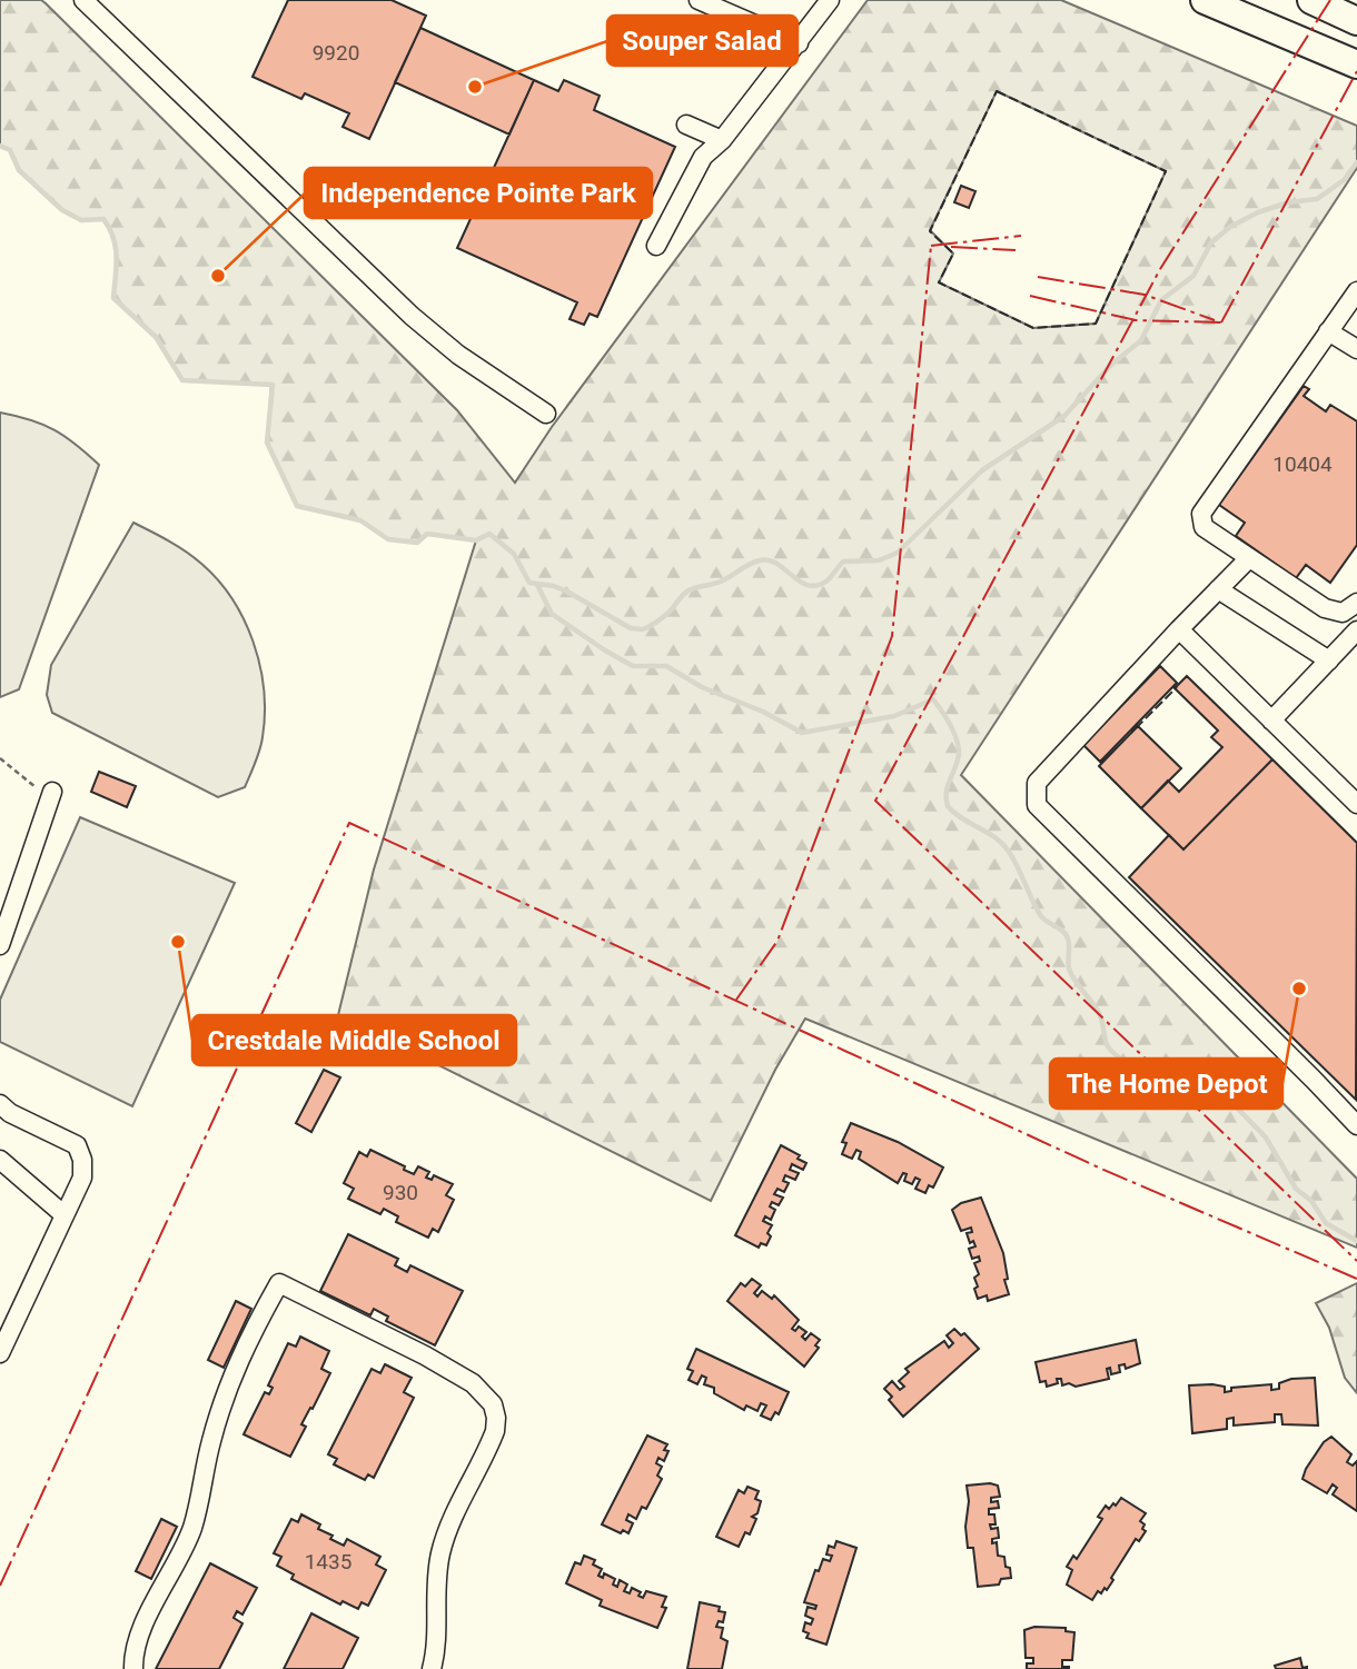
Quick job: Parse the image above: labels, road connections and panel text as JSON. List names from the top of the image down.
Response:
{
  "places": [
    "Souper Salad",
    "Independence Pointe Park",
    "Crestdale Middle School",
    "The Home Depot"
  ],
  "house_numbers": [
    "9920",
    "10404",
    "930",
    "1435"
  ]
}
